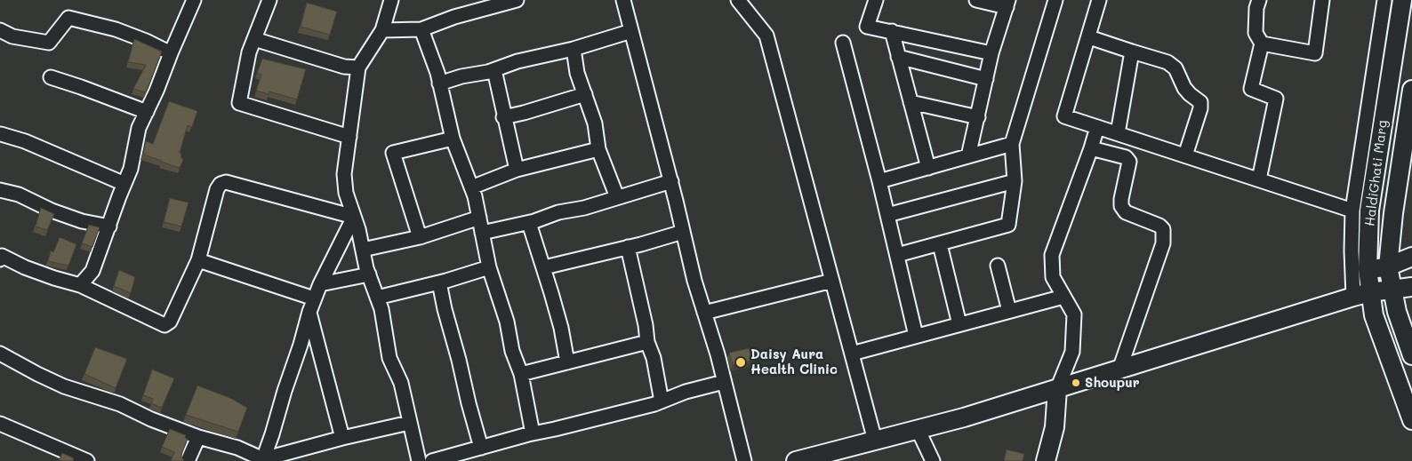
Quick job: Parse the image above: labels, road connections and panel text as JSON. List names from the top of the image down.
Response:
{
  "streets": {
    "street": ["HaldiGhati Marg"]
  },
  "places": ["Daisy Aura Health Clinic", "Shoupur"]
}
